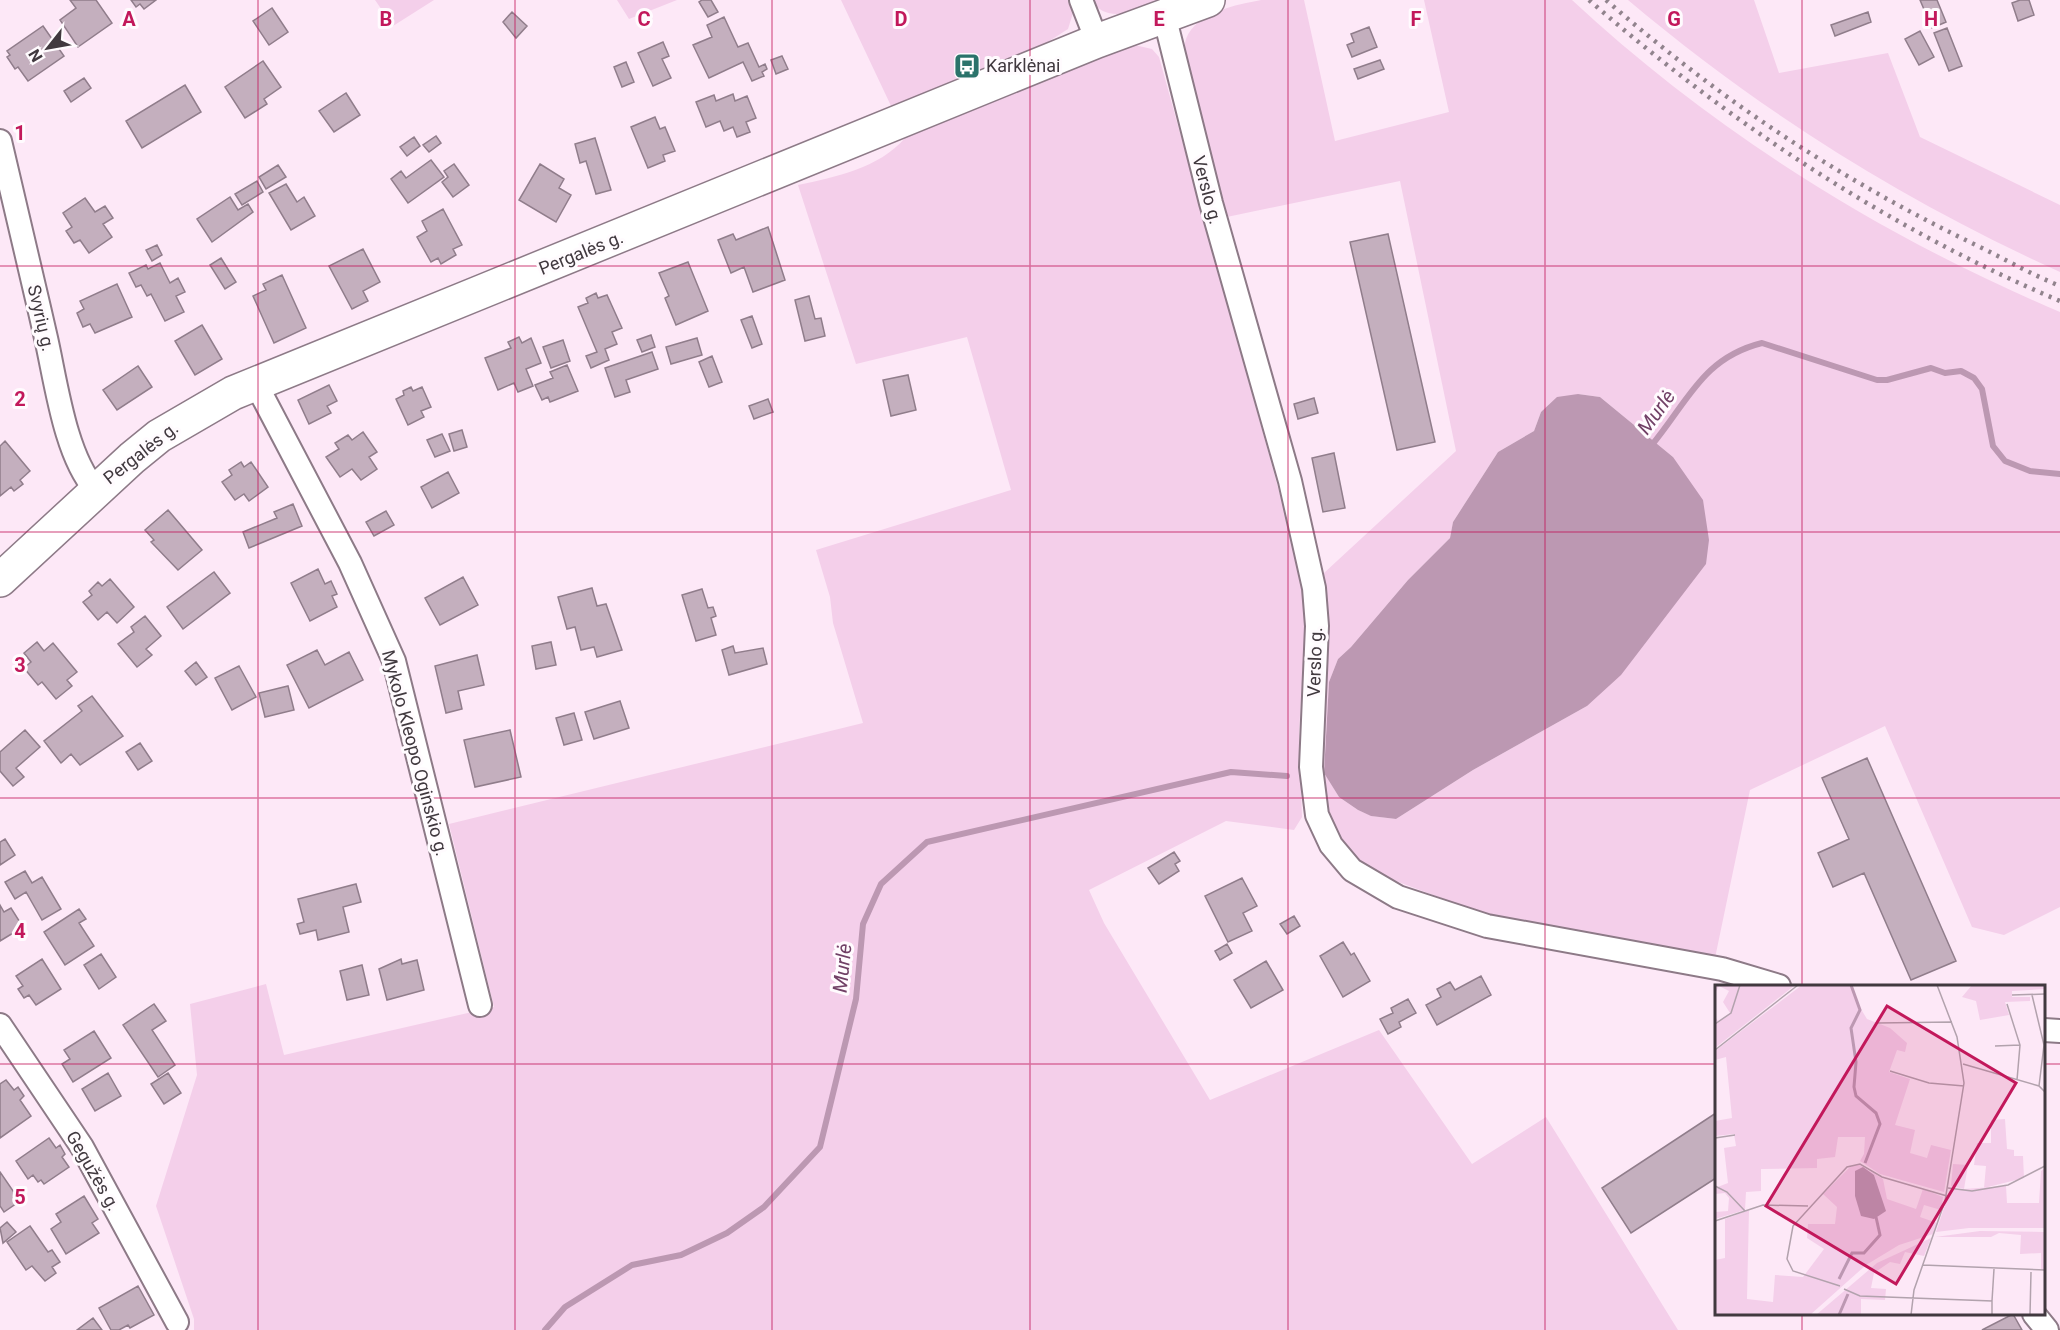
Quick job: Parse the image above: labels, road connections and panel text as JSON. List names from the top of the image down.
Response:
{
  "streets": {
    "main road": ["Pergalės g."],
    "street": [
      "Verslo g.",
      "Svyrių g.",
      "Mykolo Kleopo Oginskio g.",
      "Gegužės g."
    ]
  },
  "crossings": [
    ["Verslo g.", "Pergalės g."],
    ["Pergalės g.", "Svyrių g."],
    ["Pergalės g.", "Mykolo Kleopo Oginskio g."]
  ],
  "water": ["Murlė"],
  "places": {
    "bus stop": ["Karklėnai"]
  },
  "north": "bottom left",
  "grid": {
    "columns": [
      "A",
      "B",
      "C",
      "D",
      "E",
      "F",
      "G",
      "H"
    ],
    "rows": [
      "1",
      "2",
      "3",
      "4",
      "5"
    ]
  }
}
